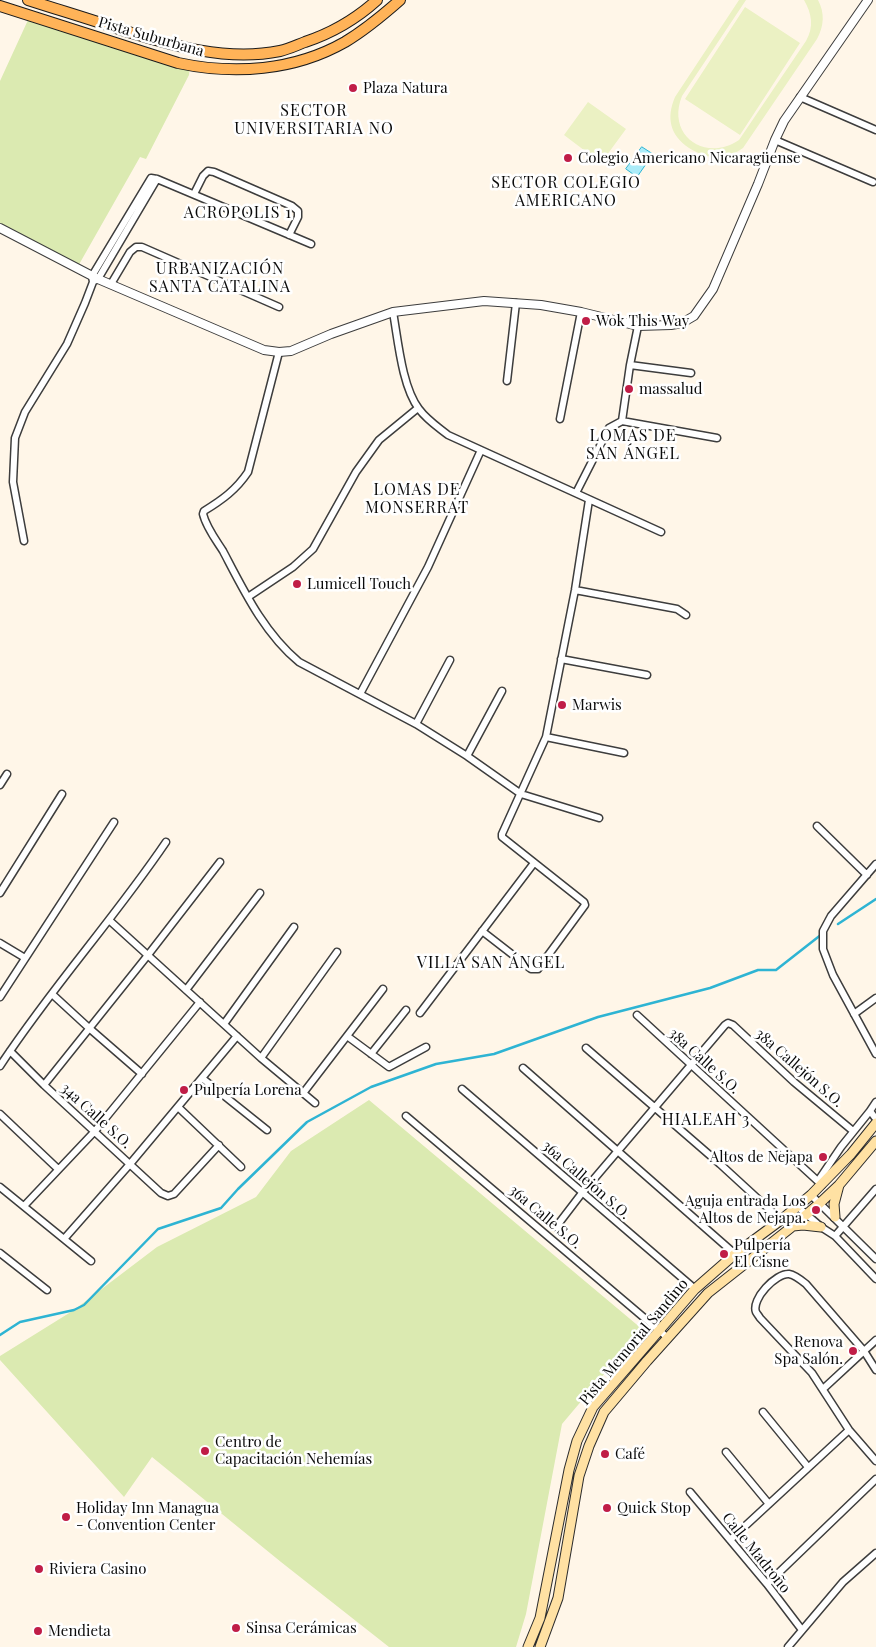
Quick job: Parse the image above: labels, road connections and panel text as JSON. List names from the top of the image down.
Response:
{
  "streets": {
    "main road": ["Pista Suburbana", "Pista Memorial Sandino"],
    "street": [
      "38a Calle S.O.",
      "38a Callejón S.O.",
      "34a Calle S.O.",
      "36a Callejón S.O.",
      "36a Calle S.O.",
      "Calle Madroño"
    ]
  },
  "crossings": [
    ["38a Calle S.O.", "38a Callejón S.O."],
    ["38a Calle S.O.", "Pista Memorial Sandino"],
    ["36a Callejón S.O.", "Pista Memorial Sandino"],
    ["36a Calle S.O.", "Pista Memorial Sandino"]
  ],
  "districts": [
    "SECTOR UNIVERSITARIA NO",
    "SECTOR COLEGIO AMERICANO",
    "ACROPOLIS 1",
    "URBANIZACIÓN SANTA CATALINA",
    "LOMAS DE SAN ÁNGEL",
    "LOMAS DE MONSERRAT",
    "VILLA SAN ÁNGEL",
    "HIALEAH 3"
  ],
  "places": [
    "Plaza Natura",
    "Colegio Americano Nicaragüense",
    "Wok This Way",
    "massalud",
    "Lumicell Touch",
    "Marwis",
    "Pulpería Lorena",
    "Altos de Nejapa",
    "Aguja entrada Los Altos de Nejapa.",
    "Pulpería El Cisne",
    "Renova Spa Salón.",
    "Centro de Capacitación Nehemías",
    "Café",
    "Quick Stop",
    "Holiday Inn Managua - Convention Center",
    "Riviera Casino",
    "Sinsa Cerámicas",
    "Mendieta"
  ]
}
